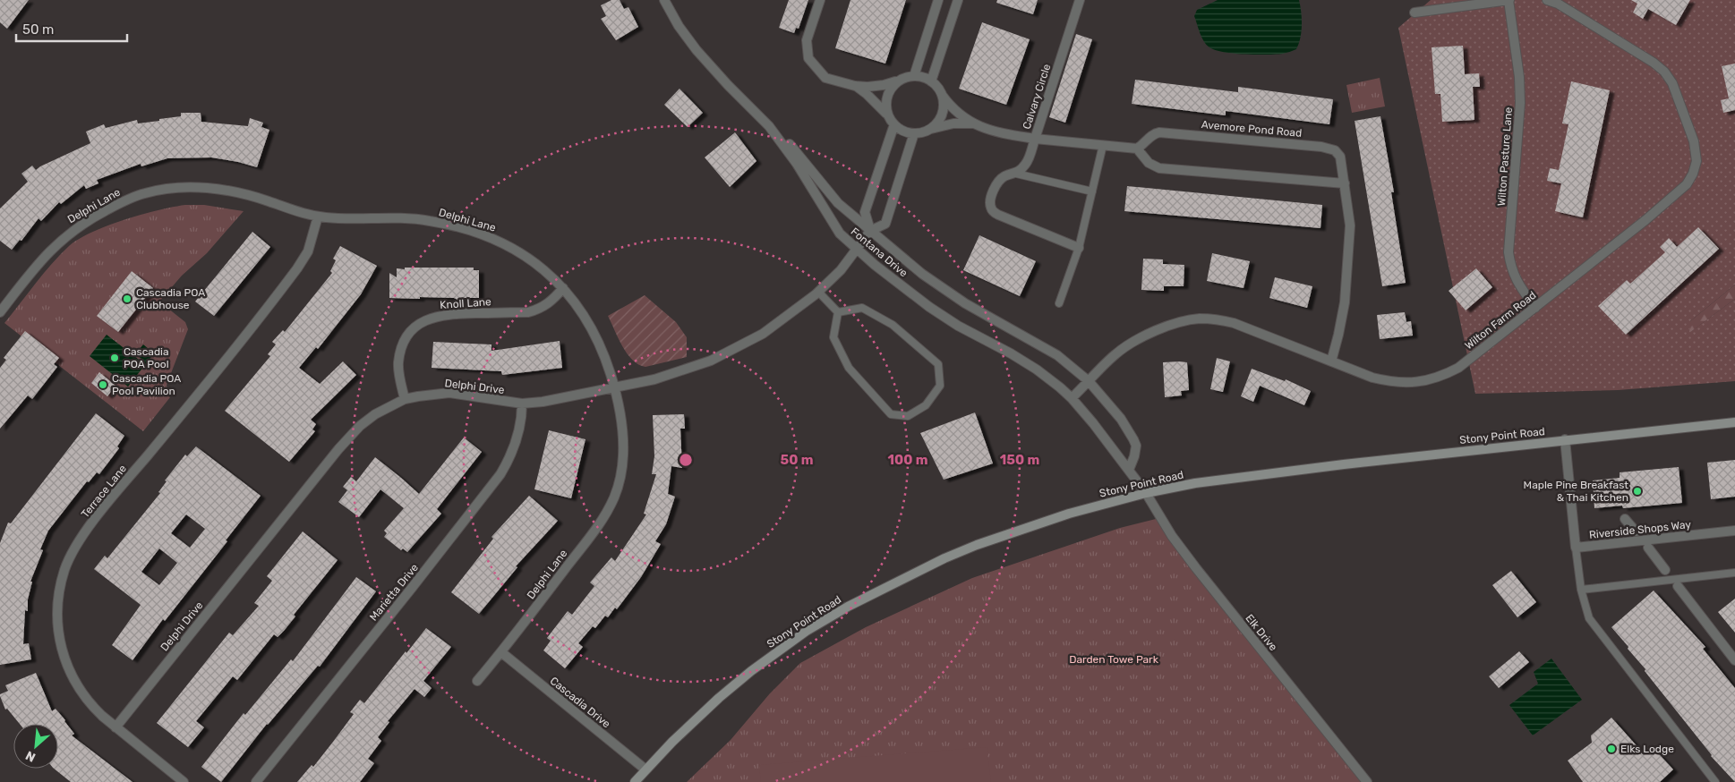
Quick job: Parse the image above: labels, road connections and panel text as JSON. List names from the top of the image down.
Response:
{
  "streets": {
    "main road": ["Stony Point Road"],
    "street": [
      "Calvary Circle",
      "Avemore Pond Road",
      "Wilton Pasture Lane",
      "Delphi Lane",
      "Fontana Drive",
      "Knoll Lane",
      "Wilton Farm Road",
      "Delphi Drive",
      "Terrace Lane",
      "Riverside Shops Way",
      "Marietta Drive",
      "Elk Drive",
      "Cascadia Drive"
    ]
  },
  "crossings": [
    ["Calvary Circle", "Delphi Drive"],
    ["Avemore Pond Road", "Wilton Farm Road"],
    ["Wilton Pasture Lane", "Wilton Farm Road"],
    ["Delphi Lane", "Knoll Lane"],
    ["Delphi Lane", "Delphi Drive"],
    ["Delphi Lane", "Terrace Lane"],
    ["Delphi Lane", "Cascadia Drive"],
    ["Fontana Drive", "Wilton Farm Road"],
    ["Fontana Drive", "Delphi Drive"],
    ["Fontana Drive", "Elk Drive"],
    ["Knoll Lane", "Delphi Drive"],
    ["Delphi Drive", "Terrace Lane"],
    ["Delphi Drive", "Marietta Drive"],
    ["Stony Point Road", "Riverside Shops Way"],
    ["Stony Point Road", "Elk Drive"],
    ["Stony Point Road", "Cascadia Drive"]
  ],
  "parks": ["Darden Towe Park"],
  "places": [
    "Cascadia POA Clubhouse",
    "Cascadia POA Pool",
    "Cascadia POA Pool Pavilion",
    "Maple Pine Breakfast & Thai Kitchen",
    "Elks Lodge"
  ],
  "scale_bar": "50 m",
  "north": "bottom left",
  "rings": ["50 m", "100 m", "150 m"]
}
